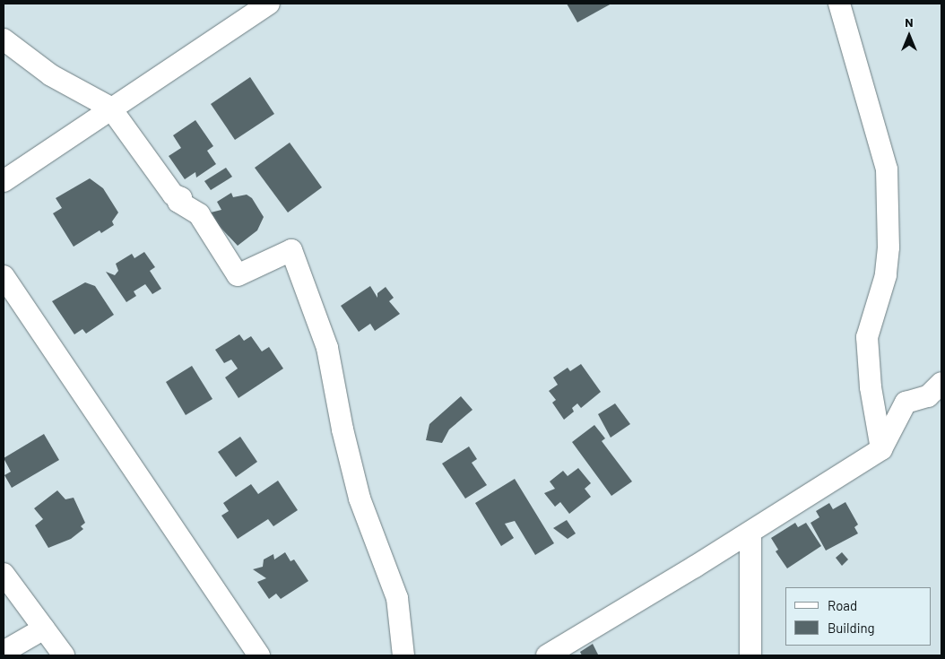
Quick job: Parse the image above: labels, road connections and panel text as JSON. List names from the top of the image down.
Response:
{
  "legend": ["Road", "Building"],
  "north": "top"
}
